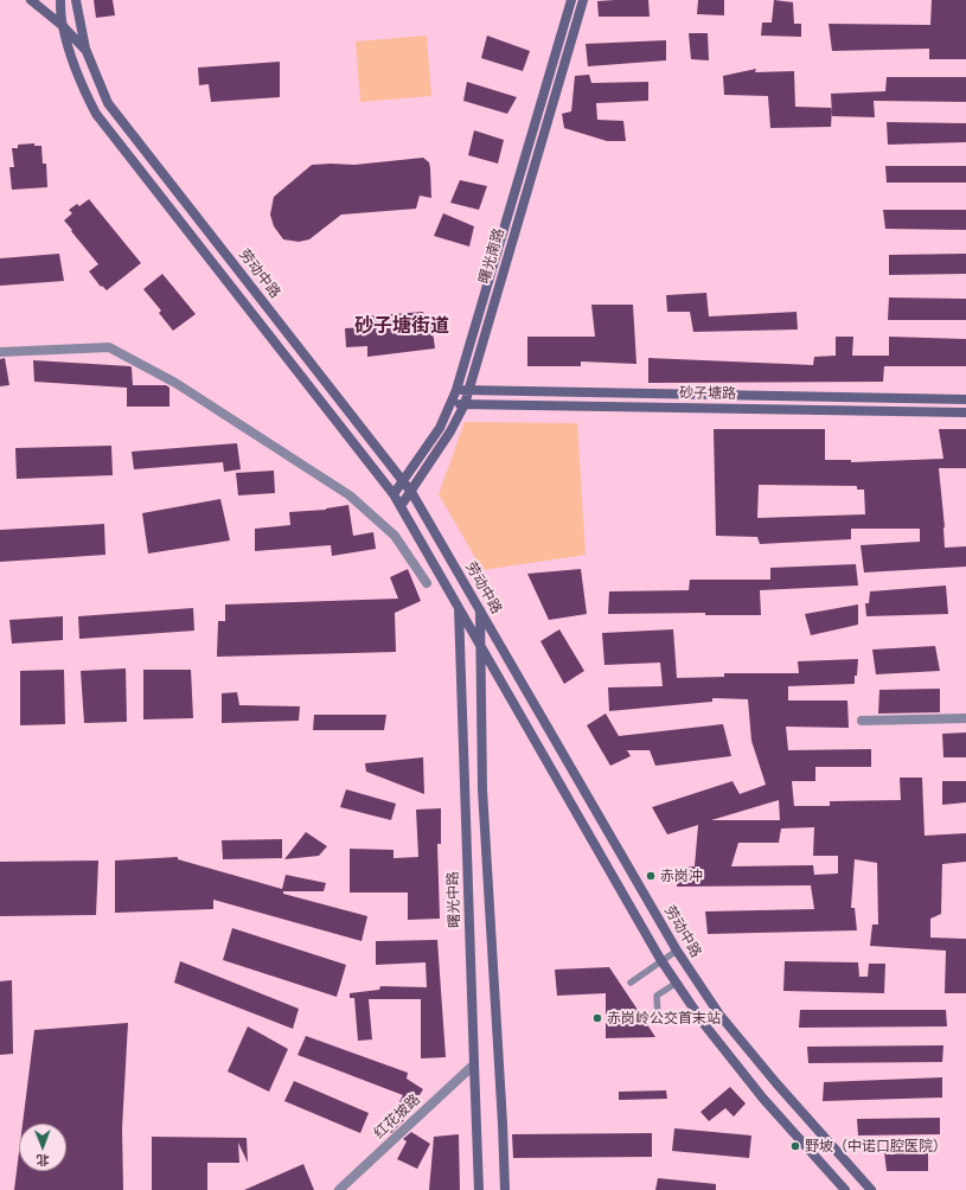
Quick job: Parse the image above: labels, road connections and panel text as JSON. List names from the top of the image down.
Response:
{
  "streets": {
    "main road": [
      "曙光南路",
      "劳动中路",
      "砂子塘路",
      "曙光中路"
    ],
    "street": ["红花坡路"]
  },
  "crossings": [
    ["曙光南路", "劳动中路"],
    ["曙光南路", "砂子塘路"],
    ["劳动中路", "曙光中路"],
    ["曙光中路", "红花坡路"]
  ],
  "districts": ["砂子塘街道"],
  "places": ["赤岗冲", "赤岗岭公交首末站", "野坡（中诺口腔医院）"],
  "north": "bottom"
}
